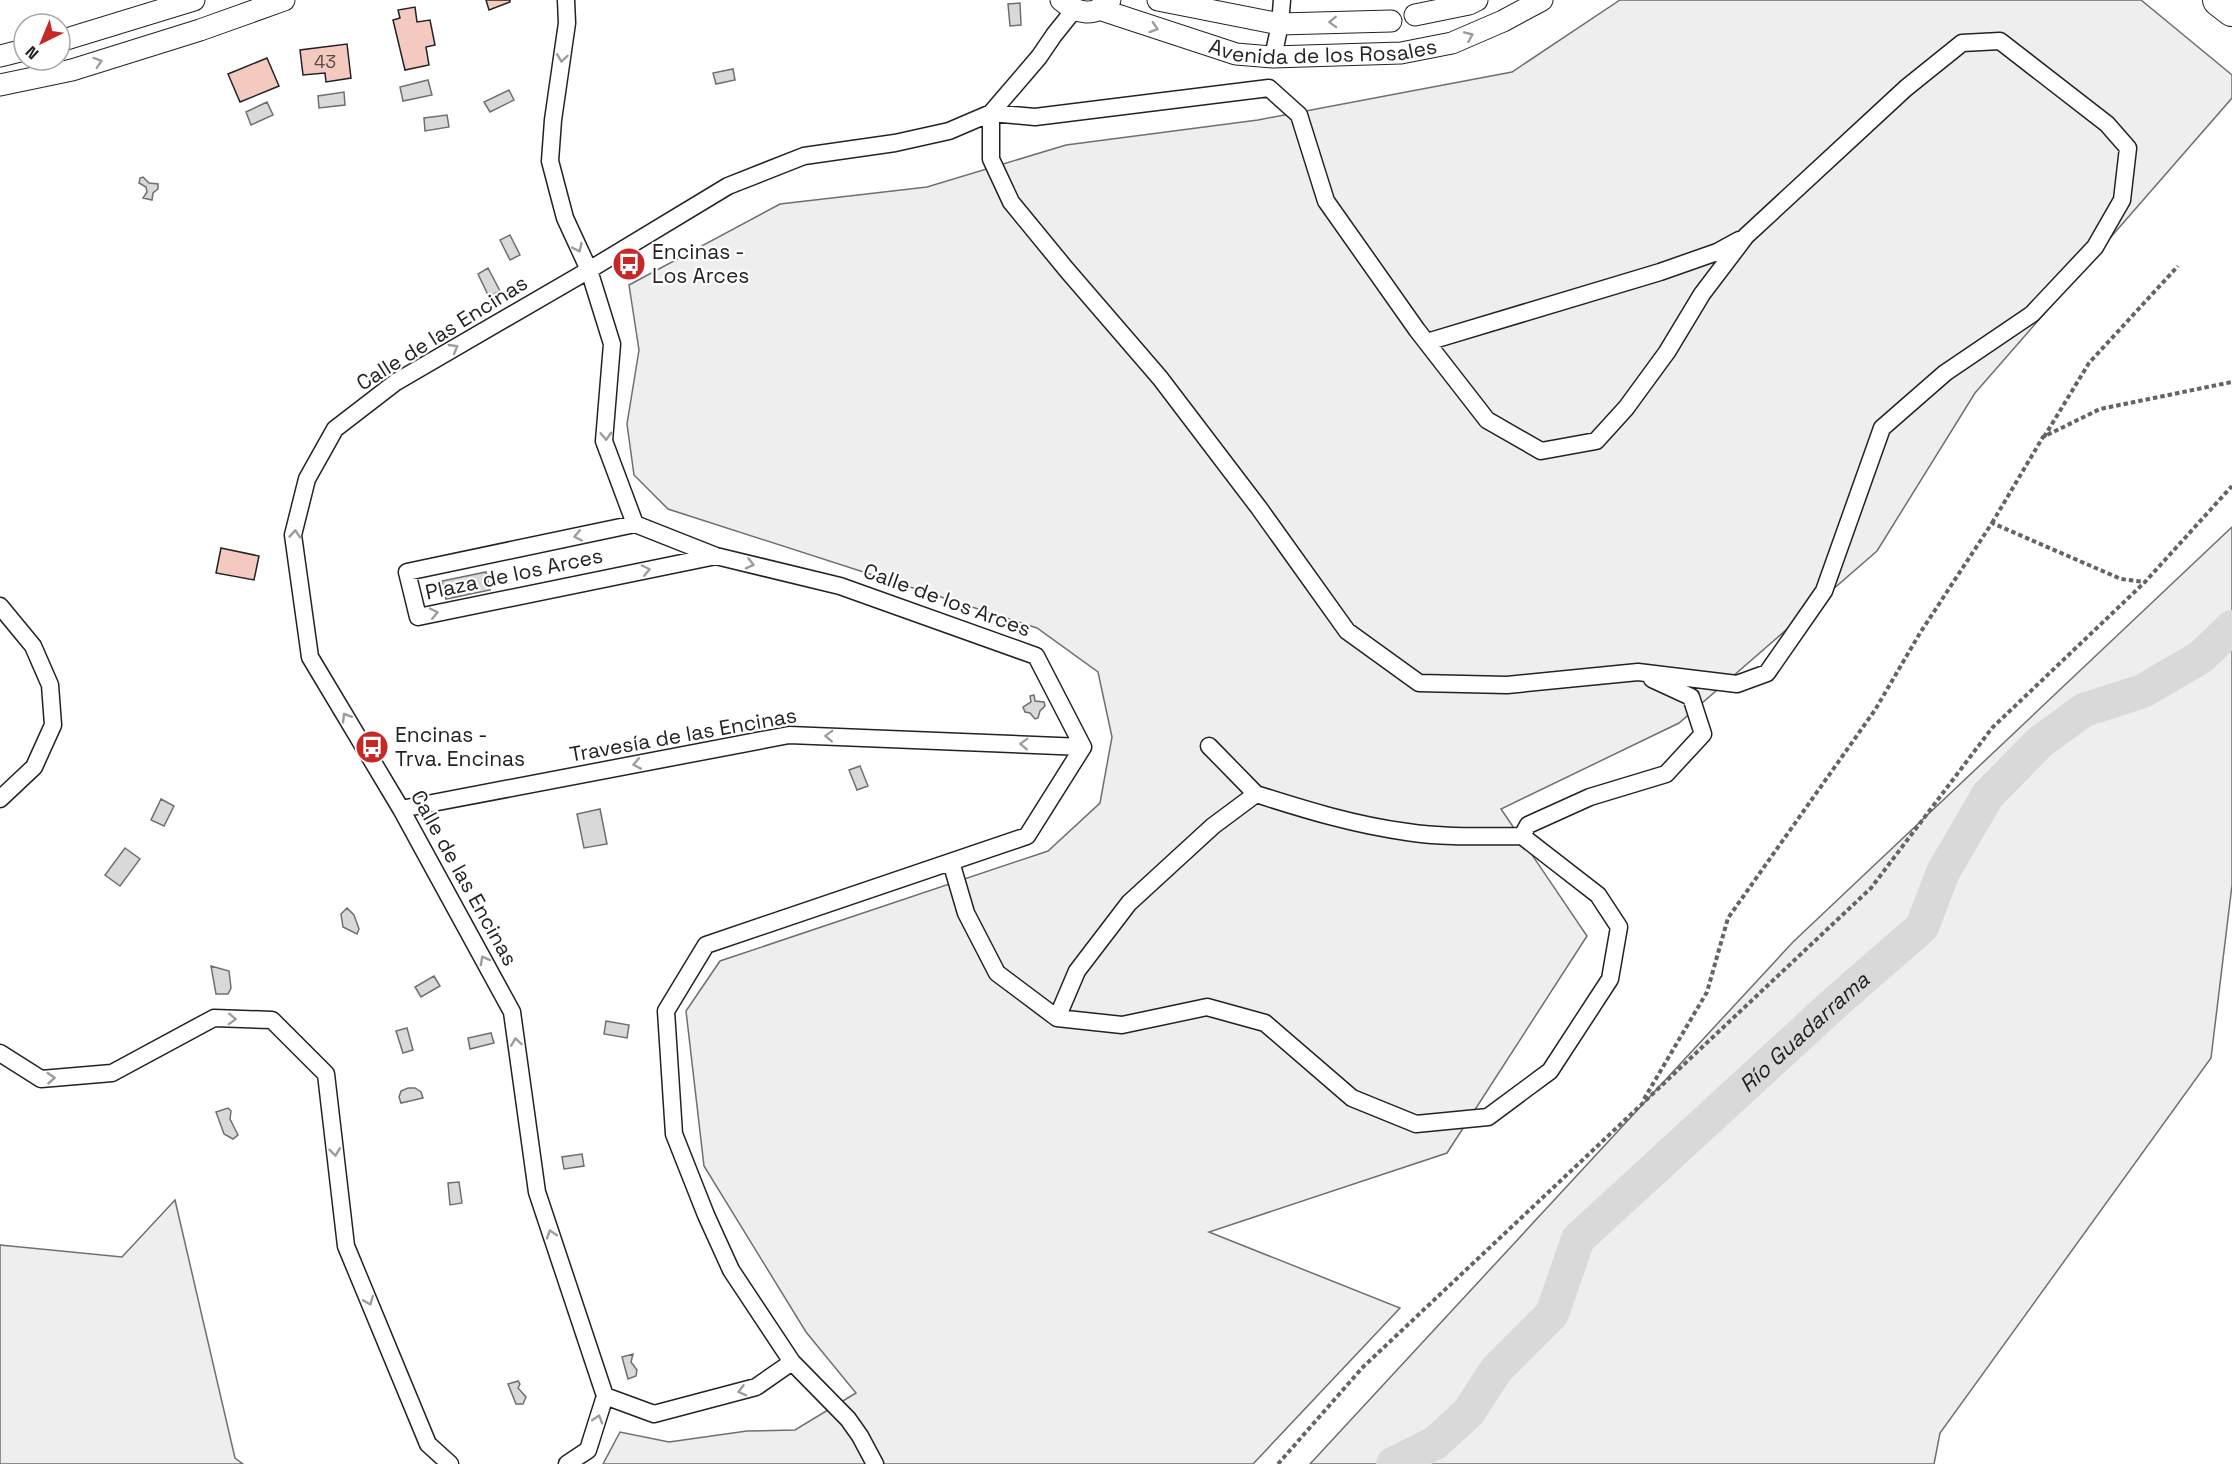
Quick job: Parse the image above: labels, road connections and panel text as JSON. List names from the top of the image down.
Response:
{
  "streets": {
    "street": [
      "Avenida de los Rosales",
      "Calle de las Encinas",
      "Plaza de los Arces",
      "Calle de los Arces",
      "Travesía de las Encinas"
    ]
  },
  "crossings": [
    ["Calle de las Encinas", "Travesía de las Encinas"],
    ["Plaza de los Arces", "Calle de los Arces"],
    ["Calle de los Arces", "Travesía de las Encinas"]
  ],
  "one_way": ["Calle de las Encinas", "Calle de los Arces", "Travesía de las Encinas"],
  "water": ["Río Guadarrama"],
  "places": {
    "bus stop": ["Encinas - Los Arces", "Encinas - Trva. Encinas"]
  },
  "house_numbers": ["43"],
  "north": "bottom left"
}
